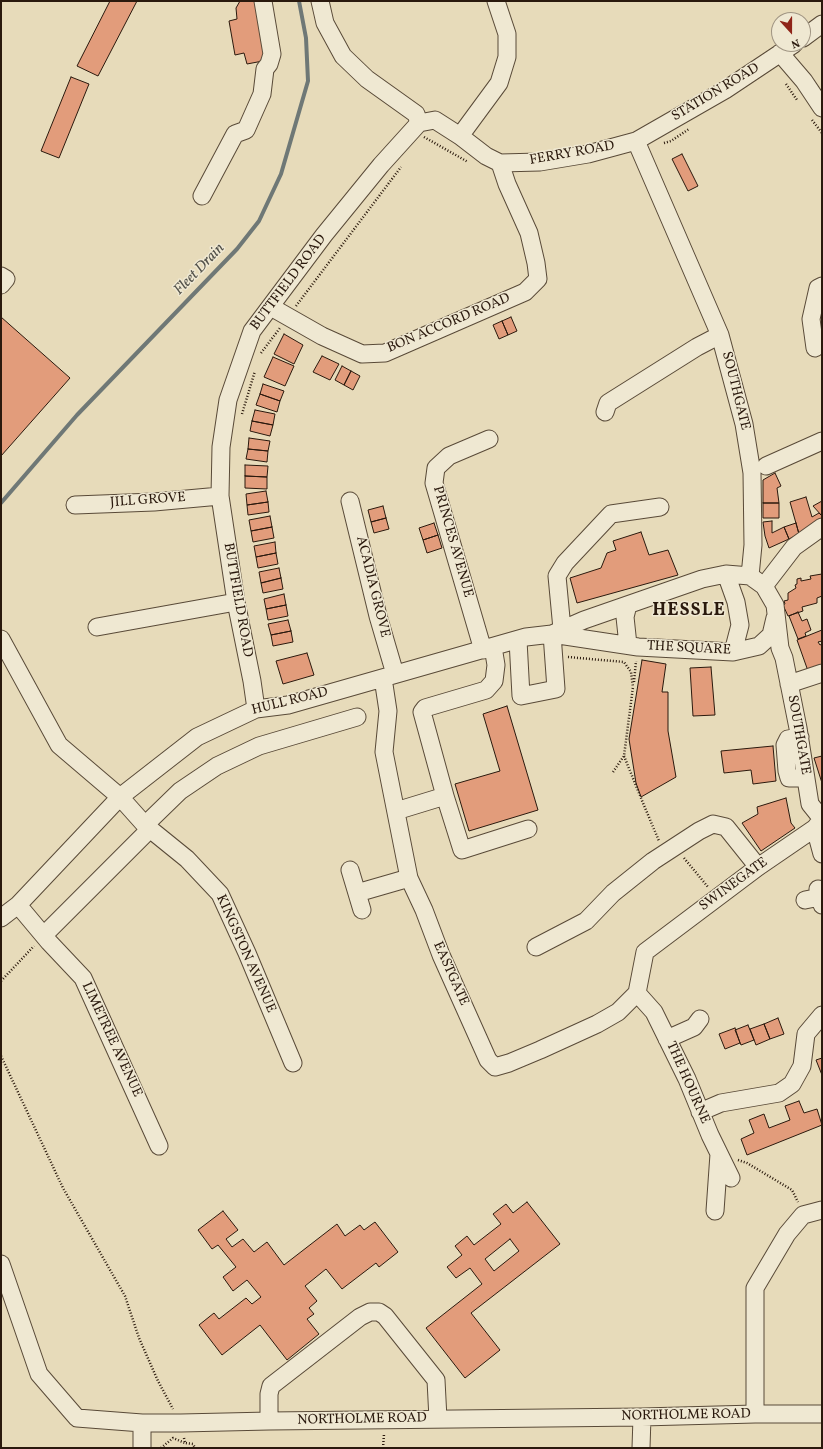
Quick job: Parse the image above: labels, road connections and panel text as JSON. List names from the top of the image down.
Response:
{
  "streets": {
    "street": [
      "STATION ROAD",
      "FERRY ROAD",
      "BUTTFIELD ROAD",
      "BON ACCORD ROAD",
      "SOUTHGATE",
      "JILL GROVE",
      "PRINCES AVENUE",
      "ACADIA GROVE",
      "THE SQUARE",
      "HULL ROAD",
      "SWINEGATE",
      "KINGSTON AVENUE",
      "EASTGATE",
      "LIMETREE AVENUE",
      "THE HOURNE",
      "NORTHOLME ROAD"
    ]
  },
  "crossings": [
    ["STATION ROAD", "FERRY ROAD"],
    ["STATION ROAD", "SOUTHGATE"],
    ["FERRY ROAD", "BON ACCORD ROAD"],
    ["FERRY ROAD", "SOUTHGATE"],
    ["BUTTFIELD ROAD", "BON ACCORD ROAD"],
    ["BUTTFIELD ROAD", "JILL GROVE"],
    ["BUTTFIELD ROAD", "HULL ROAD"],
    ["SOUTHGATE", "SWINEGATE"],
    ["PRINCES AVENUE", "HULL ROAD"],
    ["ACADIA GROVE", "HULL ROAD"],
    ["ACADIA GROVE", "EASTGATE"],
    ["THE SQUARE", "HULL ROAD"],
    ["HULL ROAD", "KINGSTON AVENUE"],
    ["HULL ROAD", "EASTGATE"],
    ["HULL ROAD", "LIMETREE AVENUE"],
    ["SWINEGATE", "EASTGATE"],
    ["SWINEGATE", "THE HOURNE"],
    ["EASTGATE", "THE HOURNE"]
  ],
  "districts": ["HESSLE"],
  "water": ["Fleet Drain"],
  "north": "bottom"
}
